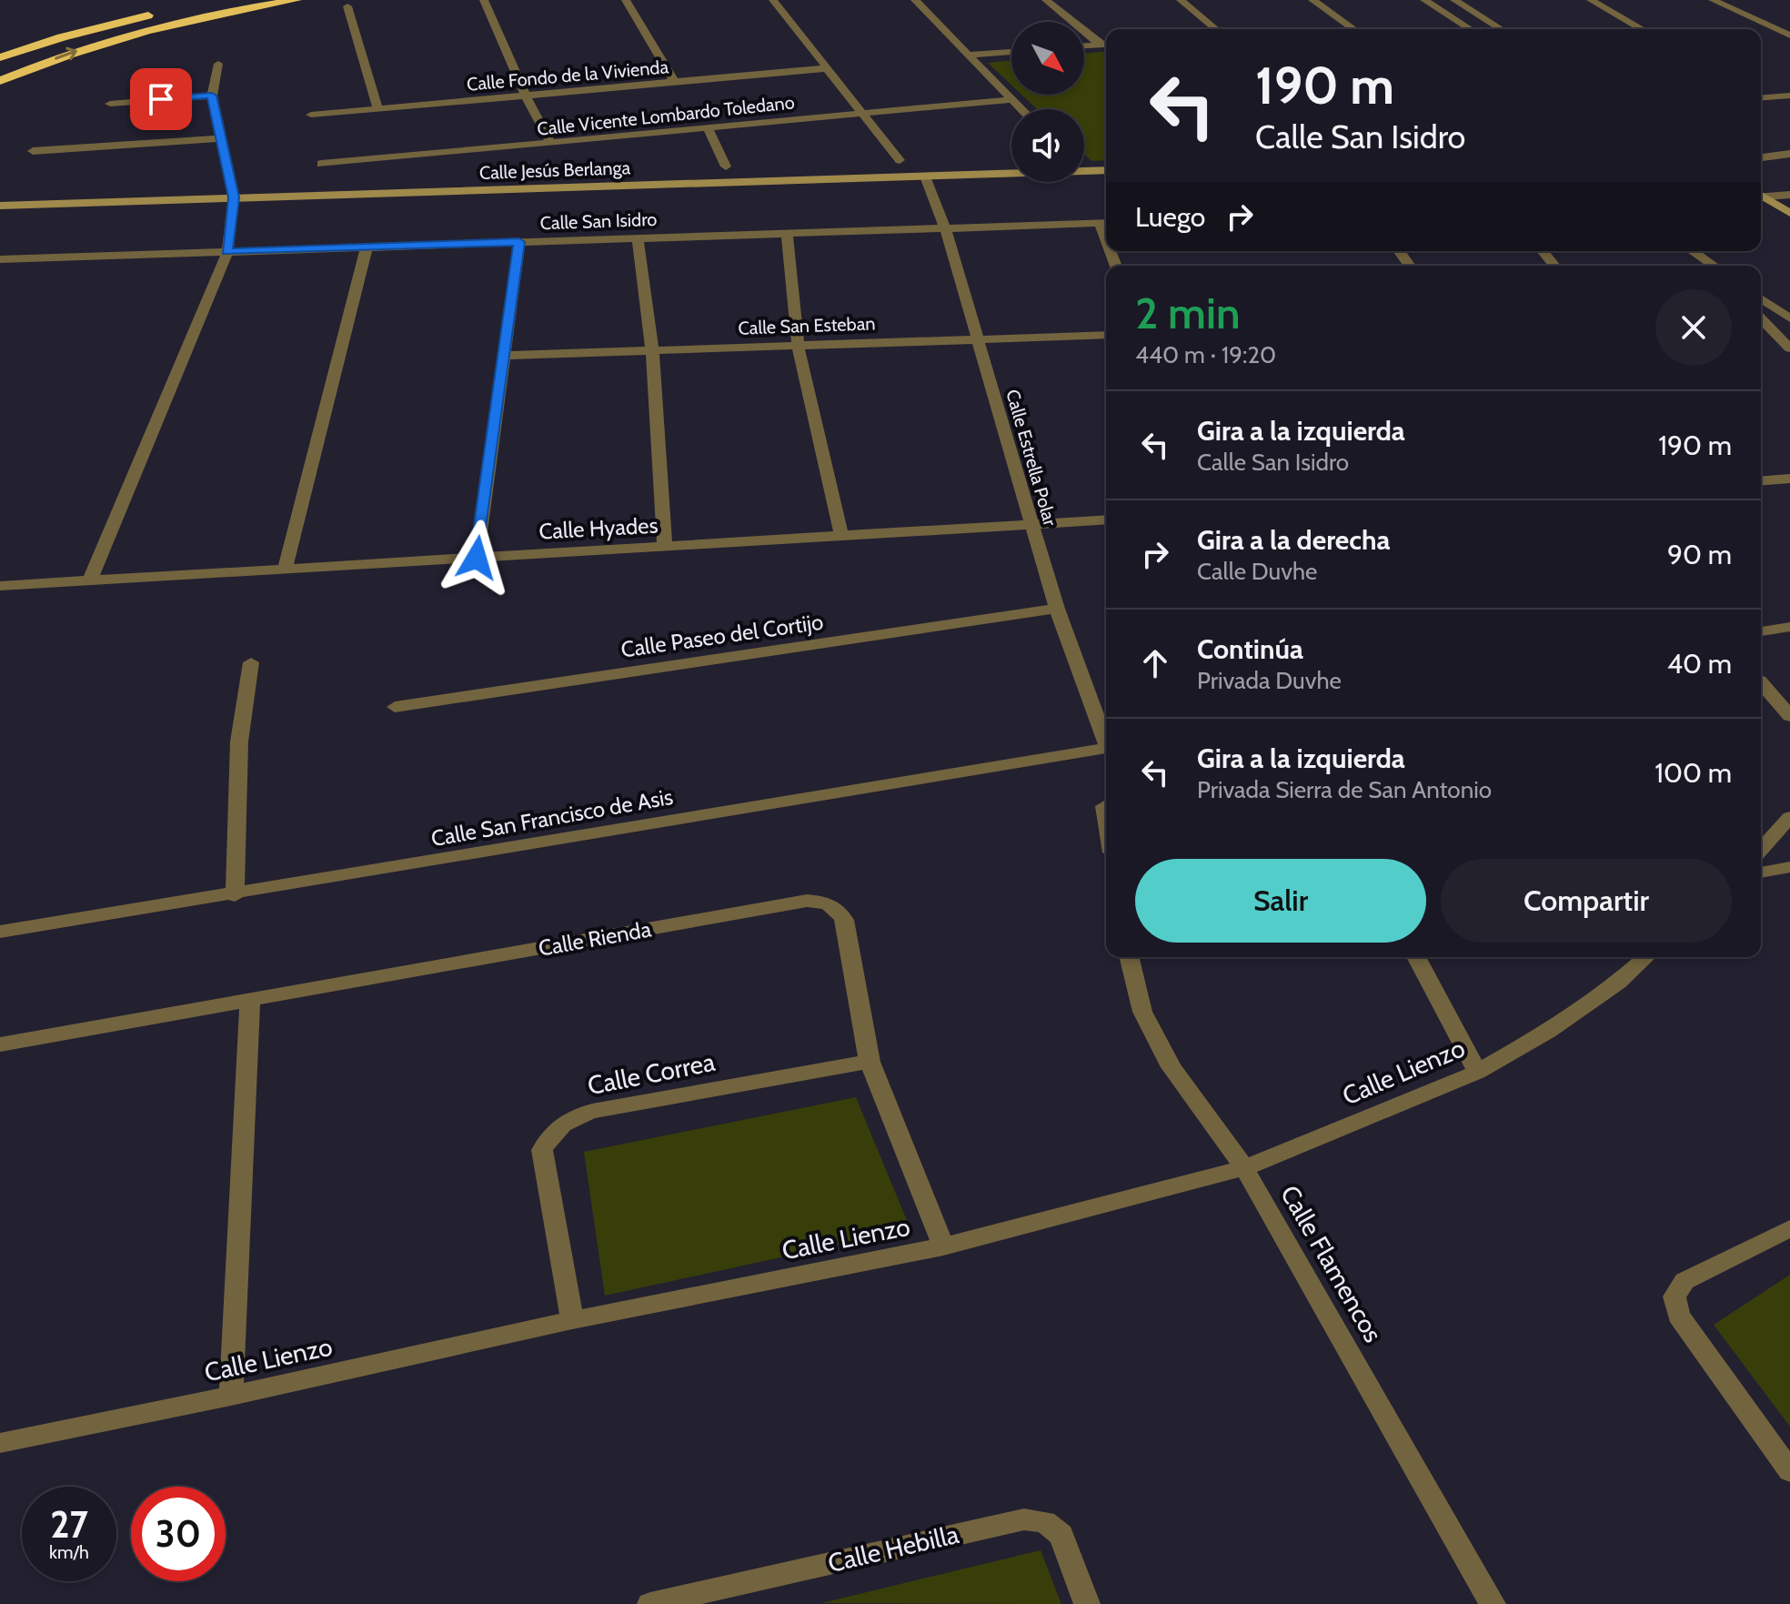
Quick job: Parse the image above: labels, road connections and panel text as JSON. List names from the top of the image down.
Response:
{
  "streets": {
    "street": [
      "Calle Fondo de la Vivienda",
      "Calle Vicente Lombardo Toledano",
      "Calle Jesús Berlanga",
      "Calle San Isidro",
      "Calle San Esteban",
      "Calle Estrella Polar",
      "Calle Hyades",
      "Calle Paseo del Cortijo",
      "Calle San Francisco de Asis",
      "Calle Rienda",
      "Calle Lienzo",
      "Calle Correa",
      "Calle Flamencos",
      "Calle Hebilla"
    ]
  },
  "crossings": [
    ["Calle Jesús Berlanga", "Calle Estrella Polar"],
    ["Calle San Isidro", "Calle Estrella Polar"],
    ["Calle San Esteban", "Calle Estrella Polar"],
    ["Calle Estrella Polar", "Calle Hyades"],
    ["Calle Estrella Polar", "Calle Paseo del Cortijo"],
    ["Calle Rienda", "Calle Lienzo"],
    ["Calle Rienda", "Calle Correa"],
    ["Calle Lienzo", "Calle Correa"],
    ["Calle Lienzo", "Calle Flamencos"]
  ],
  "north": "bottom right",
  "page": {
    "turn": ["190 m", "Calle San Isidro"],
    "then": "Luego",
    "heading": ["2 min", "440 m · 19:20"],
    "list": [
      {
        "name": "Gira a la izquierda",
        "note": "Calle San Isidro",
        "value": "190 m"
      },
      {
        "name": "Gira a la derecha",
        "note": "Calle Duvhe",
        "value": "90 m"
      },
      {
        "name": "Continúa",
        "note": "Privada Duvhe",
        "value": "40 m"
      },
      {
        "name": "Gira a la izquierda",
        "note": "Privada Sierra de San Antonio",
        "value": "100 m"
      }
    ],
    "buttons": ["Salir", "Compartir"],
    "speed": "27 km/h",
    "limit": "30"
  }
}
